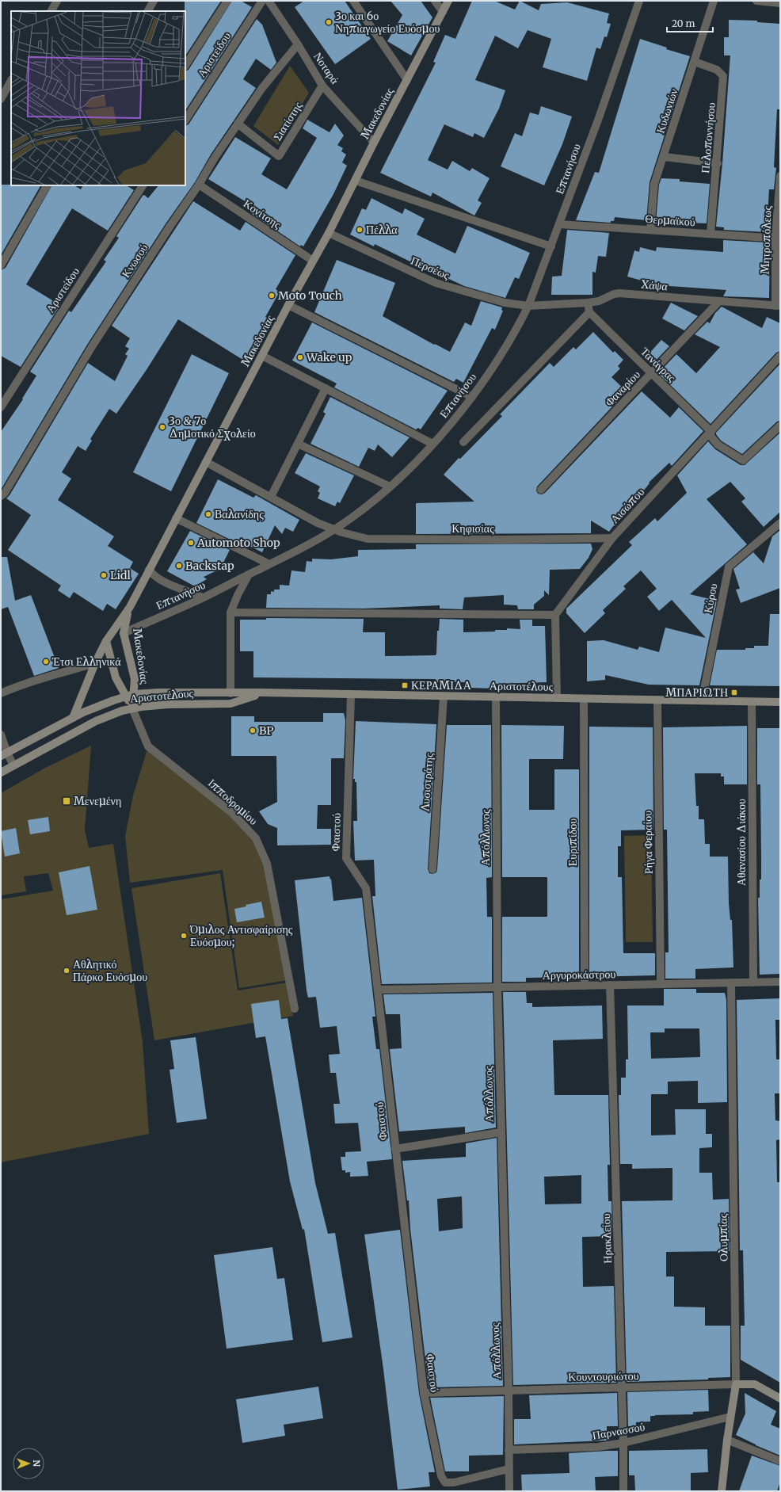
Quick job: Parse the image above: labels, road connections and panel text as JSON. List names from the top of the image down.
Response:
{
  "streets": {
    "street": [
      "Αριστείδου",
      "Νοταρά",
      "Κυδωνιών",
      "Μακεδονίας",
      "Σιατίστης",
      "Πελοποννήσου",
      "Επτανήσου",
      "Κονίτσης",
      "Θερμαϊκού",
      "Μητροπόλεως",
      "Κνωσού",
      "Περσέως",
      "Χάψα",
      "Τανάγρας",
      "Φαναρίου",
      "Αισώπου",
      "Κηφισίας",
      "Κύρου",
      "Αριστοτέλους",
      "Λυσιστράτης",
      "Ιπποδρομίου",
      "Φαιστού",
      "Απόλλωνος",
      "Ευριπίδου",
      "Ρήγα Φεραίου",
      "Αθανασίου Διάκου",
      "Αργυροκάστρου",
      "Ολυμπίας",
      "Ηρακλείου",
      "Κουντουριώτου",
      "Παρνασσού"
    ]
  },
  "crossings": [
    ["Νοταρά", "Μακεδονίας"],
    ["Νοταρά", "Σιατίστης"],
    ["Νοταρά", "Κνωσού"],
    ["Κυδωνιών", "Πελοποννήσου"],
    ["Κυδωνιών", "Θερμαϊκού"],
    ["Μακεδονίας", "Επτανήσου"],
    ["Μακεδονίας", "Κονίτσης"],
    ["Μακεδονίας", "Περσέως"],
    ["Μακεδονίας", "Κηφισίας"],
    ["Μακεδονίας", "Αριστοτέλους"],
    ["Μακεδονίας", "Ιπποδρομίου"],
    ["Σιατίστης", "Κνωσού"],
    ["Πελοποννήσου", "Θερμαϊκού"],
    ["Επτανήσου", "Θερμαϊκού"],
    ["Επτανήσου", "Περσέως"],
    ["Επτανήσου", "Χάψα"],
    ["Επτανήσου", "Κηφισίας"],
    ["Κονίτσης", "Κνωσού"],
    ["Θερμαϊκού", "Μητροπόλεως"],
    ["Μητροπόλεως", "Χάψα"],
    ["Περσέως", "Χάψα"],
    ["Χάψα", "Φαναρίου"],
    ["Τανάγρας", "Φαναρίου"],
    ["Τανάγρας", "Αισώπου"],
    ["Αισώπου", "Κηφισίας"],
    ["Κύρου", "Αριστοτέλους"],
    ["Αριστοτέλους", "Λυσιστράτης"],
    ["Αριστοτέλους", "Ιπποδρομίου"],
    ["Αριστοτέλους", "Φαιστού"],
    ["Αριστοτέλους", "Απόλλωνος"],
    ["Αριστοτέλους", "Ευριπίδου"],
    ["Αριστοτέλους", "Ρήγα Φεραίου"],
    ["Αριστοτέλους", "Αθανασίου Διάκου"],
    ["Φαιστού", "Απόλλωνος"],
    ["Φαιστού", "Αργυροκάστρου"],
    ["Φαιστού", "Κουντουριώτου"],
    ["Απόλλωνος", "Αργυροκάστρου"],
    ["Απόλλωνος", "Κουντουριώτου"],
    ["Απόλλωνος", "Παρνασσού"],
    ["Ευριπίδου", "Αργυροκάστρου"],
    ["Ρήγα Φεραίου", "Αργυροκάστρου"],
    ["Αθανασίου Διάκου", "Αργυροκάστρου"],
    ["Αργυροκάστρου", "Ολυμπίας"],
    ["Αργυροκάστρου", "Ηρακλείου"],
    ["Ολυμπίας", "Κουντουριώτου"],
    ["Ολυμπίας", "Παρνασσού"],
    ["Ηρακλείου", "Κουντουριώτου"],
    ["Ηρακλείου", "Παρνασσού"]
  ],
  "places": {
    "other": [
      "3ο και 6ο Νηπιαγωγείο Ευόσμου",
      "Πέλλα",
      "Moto Touch",
      "Wake up",
      "3ο & 7ο Δημοτικό Σχολείο",
      "Βαλανίδης",
      "Automoto Shop",
      "Backstap",
      "Lidl",
      "Έτσι Ελληνικά",
      "BP",
      "Όμιλος Αντισφαίρισης Ευόσμου;",
      "Αθλητικό Πάρκο Ευόσμου"
    ],
    "transit": ["ΚΕΡΑΜΙΔΑ", "ΜΠΑΡΙΩΤΗ", "Μενεμένη"]
  },
  "scale_bar": "20 m",
  "north": "right"
}
